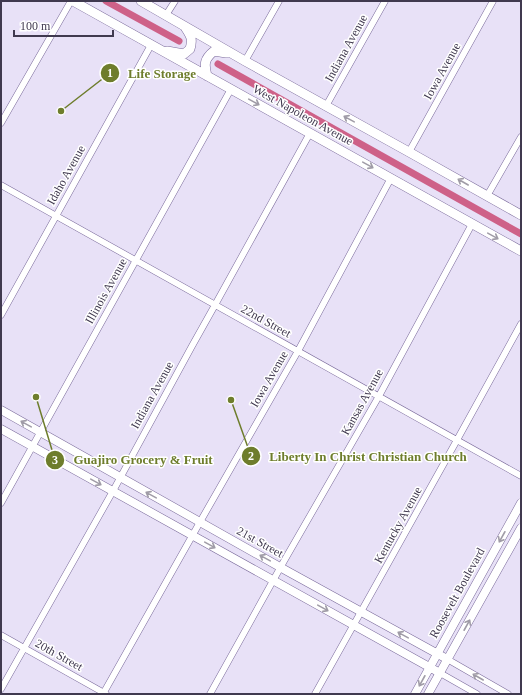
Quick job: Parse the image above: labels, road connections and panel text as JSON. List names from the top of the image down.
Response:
{
  "streets": {
    "main road": ["West Napoleon Avenue"],
    "street": [
      "Indiana Avenue",
      "Iowa Avenue",
      "Idaho Avenue",
      "Illinois Avenue",
      "22nd Street",
      "Kansas Avenue",
      "Kentucky Avenue",
      "21st Street",
      "Roosevelt Boulevard",
      "20th Street"
    ]
  },
  "crossings": [
    ["Indiana Avenue", "West Napoleon Avenue"],
    ["Indiana Avenue", "22nd Street"],
    ["Indiana Avenue", "21st Street"],
    ["Indiana Avenue", "20th Street"],
    ["Iowa Avenue", "West Napoleon Avenue"],
    ["Iowa Avenue", "22nd Street"],
    ["Iowa Avenue", "21st Street"],
    ["Iowa Avenue", "20th Street"],
    ["West Napoleon Avenue", "Idaho Avenue"],
    ["West Napoleon Avenue", "Illinois Avenue"],
    ["West Napoleon Avenue", "Kansas Avenue"],
    ["Idaho Avenue", "22nd Street"],
    ["Illinois Avenue", "22nd Street"],
    ["Illinois Avenue", "21st Street"],
    ["22nd Street", "Kansas Avenue"],
    ["22nd Street", "Kentucky Avenue"],
    ["Kansas Avenue", "21st Street"],
    ["Kentucky Avenue", "21st Street"],
    ["21st Street", "Roosevelt Boulevard"]
  ],
  "places": ["Life Storage", "Guajiro Grocery & Fruit", "Liberty In Christ Christian Church"],
  "scale_bar": "100 m"
}
